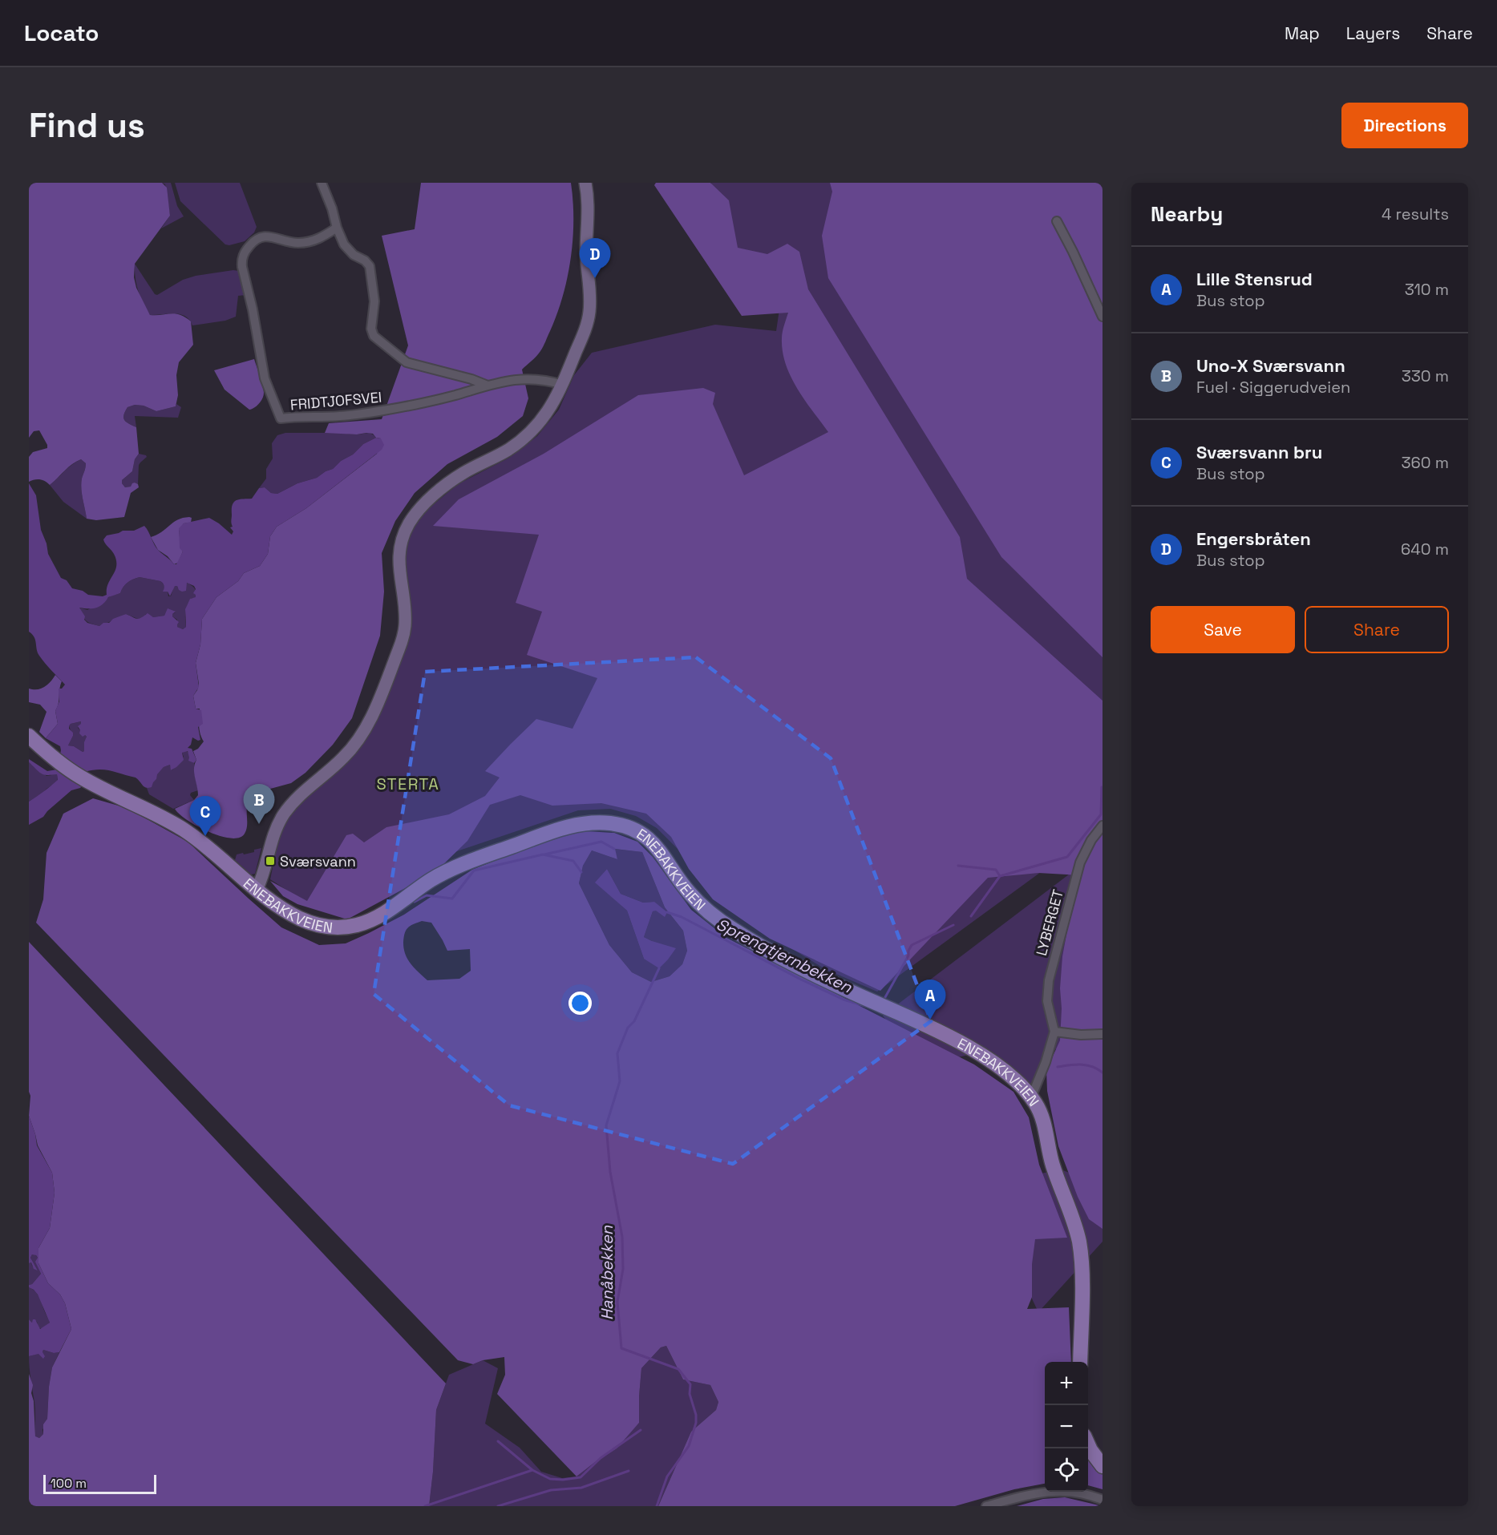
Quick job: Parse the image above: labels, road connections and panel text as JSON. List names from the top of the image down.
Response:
{
  "streets": {
    "main road": ["ENEBAKKVEIEN"],
    "street": ["FRIDTJOFSVEI", "LYBERGET"]
  },
  "districts": ["STERTA"],
  "water": ["Sprengtjernbekken", "Hanåbekken"],
  "places": {
    "transit": ["Sværsvann"]
  },
  "scale_bar": "100 m",
  "page": {
    "header": "Locato",
    "nav": ["Map", "Layers", "Share"],
    "buttons": [
      "Directions",
      ["Save", "Share"]
    ],
    "title": "Find us",
    "heading": ["Nearby", "4 results"],
    "pins": [
      "D",
      "B",
      "C",
      "A"
    ],
    "list": [
      {
        "mark": "A",
        "name": "Lille Stensrud",
        "note": "Bus stop",
        "value": "310 m"
      },
      {
        "mark": "B",
        "name": "Uno-X Sværsvann",
        "note": "Fuel · Siggerudveien",
        "value": "330 m"
      },
      {
        "mark": "C",
        "name": "Sværsvann bru",
        "note": "Bus stop",
        "value": "360 m"
      },
      {
        "mark": "D",
        "name": "Engersbråten",
        "note": "Bus stop",
        "value": "640 m"
      }
    ],
    "map_buttons": ["+", "−"],
    "scale": "100 m"
  }
}
